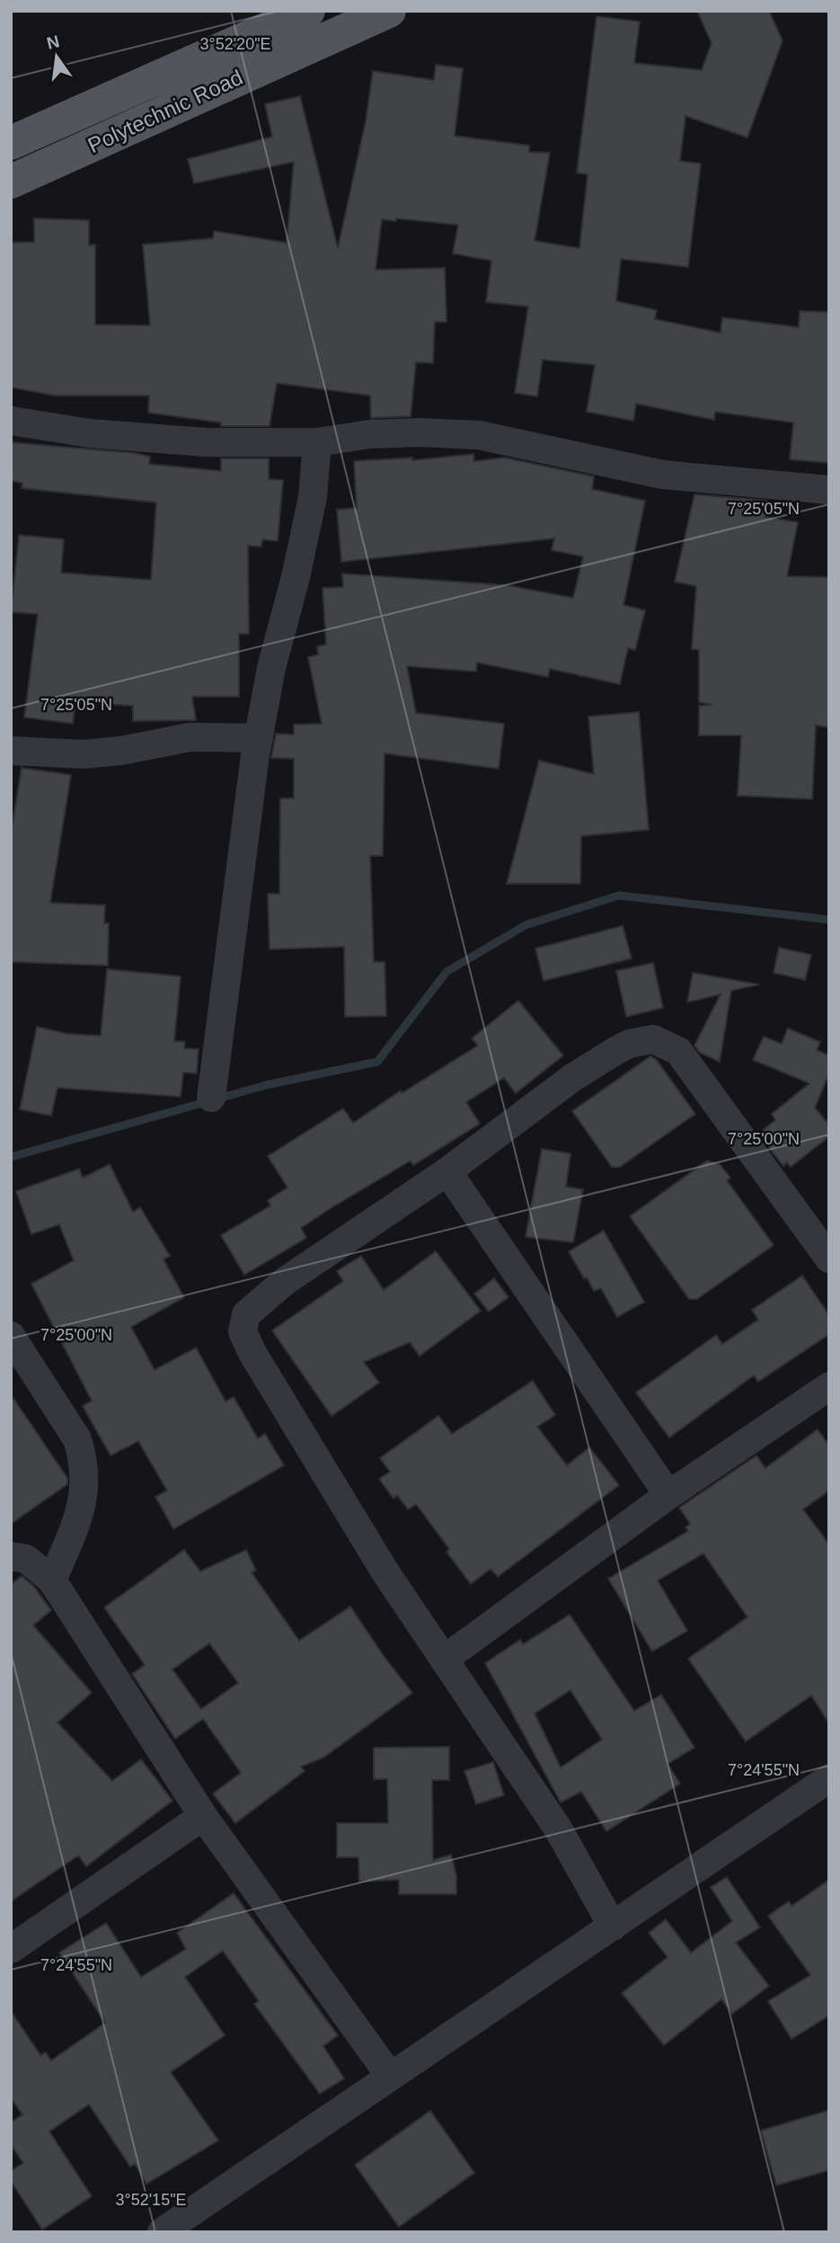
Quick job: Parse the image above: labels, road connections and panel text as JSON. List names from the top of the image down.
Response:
{
  "streets": {
    "main road": ["Polytechnic Road"]
  },
  "north": "top",
  "coordinates": [
    "3°52'20\"E",
    "7°25'05\"N",
    "7°25'00\"N",
    "7°24'55\"N",
    "3°52'15\"E"
  ]
}
